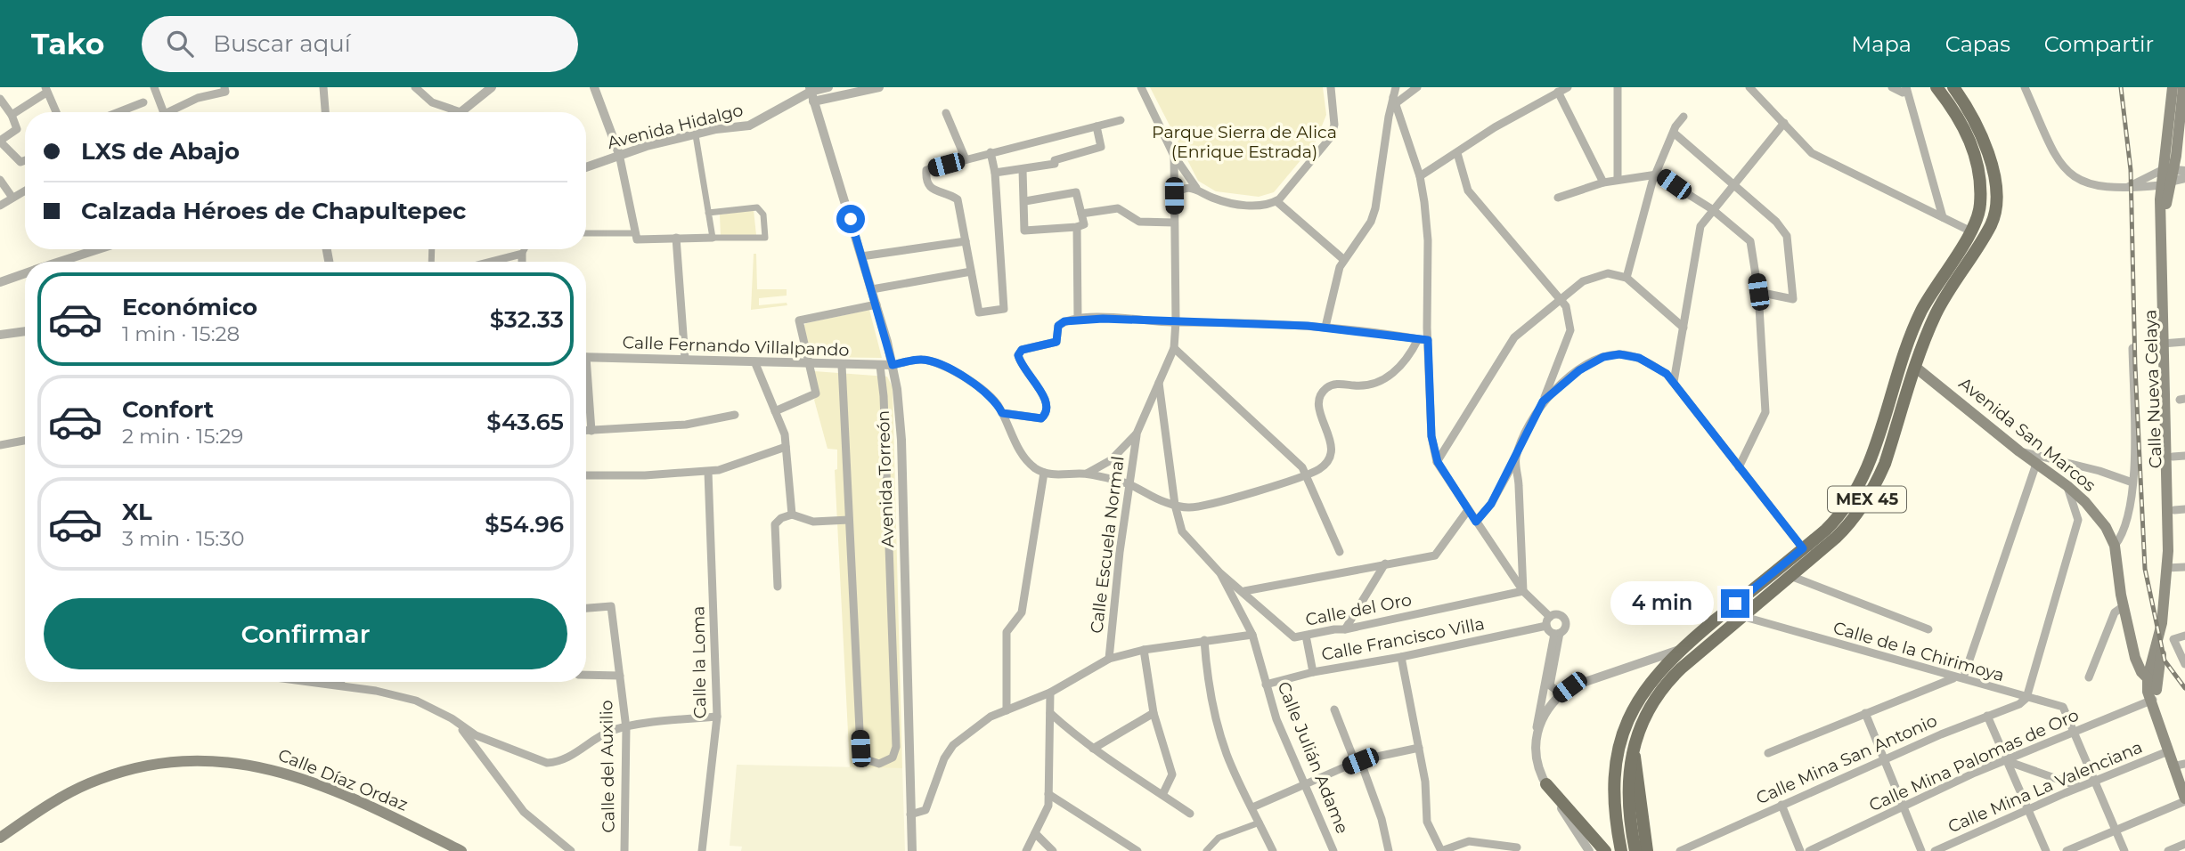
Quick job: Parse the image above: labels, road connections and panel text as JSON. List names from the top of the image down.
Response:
{
  "streets": {
    "main road": [
      "Calle Nueva Celaya",
      "Avenida San Marcos",
      "MEX 45",
      "Calle Díaz Ordaz"
    ],
    "street": [
      "Avenida Hidalgo",
      "Calle Fernando Villalpando",
      "Avenida Torreón",
      "Calle Escuela Normal",
      "Calle del Oro",
      "Calle Francisco Villa",
      "Calle de la Chirimoya",
      "Calle la Loma",
      "Calle Julián Adame",
      "Calle Mina San Antonio",
      "Calle Mina Palomas de Oro",
      "Calle del Auxilio",
      "Calle Mina La Valenciana"
    ]
  },
  "crossings": [
    ["Avenida Hidalgo", "Avenida Torreón"],
    ["Calle Fernando Villalpando", "Avenida Torreón"],
    ["Calle Nueva Celaya", "Avenida San Marcos"],
    ["Calle Nueva Celaya", "Calle Mina Palomas de Oro"],
    ["Avenida San Marcos", "MEX 45"],
    ["Avenida San Marcos", "Calle Mina Palomas de Oro"],
    ["Avenida San Marcos", "Calle Mina La Valenciana"],
    ["MEX 45", "Calle de la Chirimoya"],
    ["Calle del Oro", "Calle Julián Adame"],
    ["Calle Francisco Villa", "Calle Julián Adame"],
    ["Calle de la Chirimoya", "Calle Mina San Antonio"],
    ["Calle de la Chirimoya", "Calle Mina Palomas de Oro"],
    ["Calle de la Chirimoya", "Calle Mina La Valenciana"]
  ],
  "parks": ["Parque Sierra de Alica (Enrique Estrada)"],
  "page": {
    "header": "Tako",
    "search": "Buscar aquí",
    "nav": ["Mapa", "Capas", "Compartir"],
    "banner": ["LXS de Abajo", "Calzada Héroes de Chapultepec"],
    "list": [
      {
        "name": "Económico",
        "note": "1 min · 15:28",
        "value": "$32.33"
      },
      {
        "name": "Confort",
        "note": "2 min · 15:29",
        "value": "$43.65"
      },
      {
        "name": "XL",
        "note": "3 min · 15:30",
        "value": "$54.96"
      }
    ],
    "bubble": "4 min",
    "buttons": "Confirmar"
  }
}
